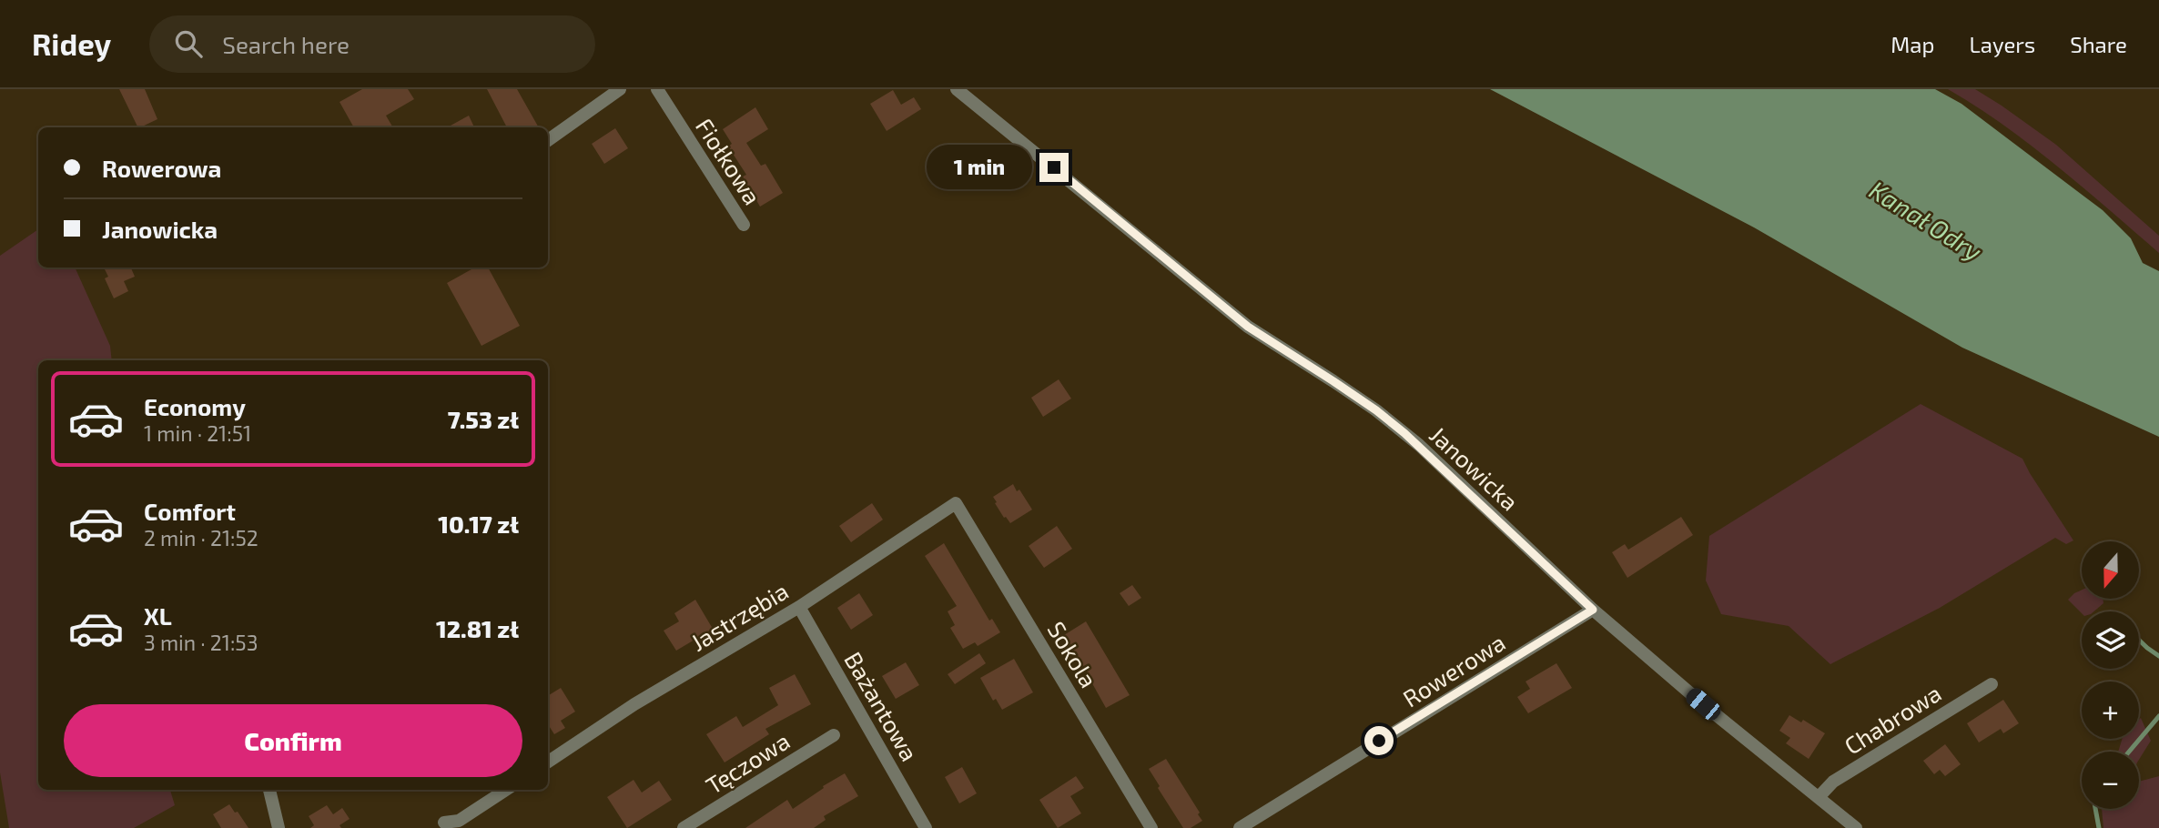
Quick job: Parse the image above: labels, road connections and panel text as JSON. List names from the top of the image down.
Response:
{
  "streets": {
    "street": [
      "Fiołkowa",
      "Janowicka",
      "Jastrzębia",
      "Sokola",
      "Rowerowa",
      "Bażantowa",
      "Chabrowa",
      "Tęczowa"
    ]
  },
  "crossings": [
    ["Janowicka", "Rowerowa"],
    ["Janowicka", "Chabrowa"],
    ["Jastrzębia", "Sokola"],
    ["Jastrzębia", "Bażantowa"]
  ],
  "water": ["Kanał Odry"],
  "north": "bottom",
  "page": {
    "header": "Ridey",
    "search": "Search here",
    "nav": ["Map", "Layers", "Share"],
    "banner": ["Rowerowa", "Janowicka"],
    "bubble": "1 min",
    "list": [
      {
        "name": "Economy",
        "note": "1 min · 21:51",
        "value": "7.53 zł"
      },
      {
        "name": "Comfort",
        "note": "2 min · 21:52",
        "value": "10.17 zł"
      },
      {
        "name": "XL",
        "note": "3 min · 21:53",
        "value": "12.81 zł"
      }
    ],
    "map_buttons": ["+", "−"],
    "buttons": "Confirm"
  }
}
